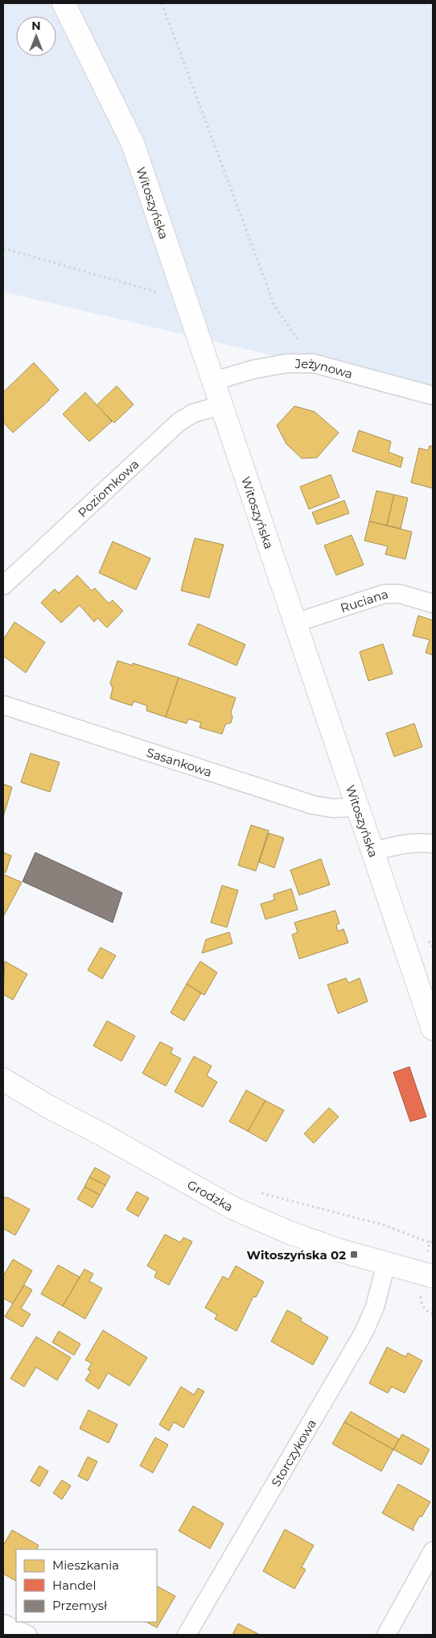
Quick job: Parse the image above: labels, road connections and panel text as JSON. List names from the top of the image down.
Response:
{
  "streets": {
    "street": [
      "Witoszyńska",
      "Jeżynowa",
      "Poziomkowa",
      "Ruciana",
      "Sasankowa",
      "Grodzka",
      "Storczykowa"
    ]
  },
  "crossings": [
    ["Witoszyńska", "Jeżynowa"],
    ["Witoszyńska", "Poziomkowa"],
    ["Witoszyńska", "Ruciana"],
    ["Witoszyńska", "Sasankowa"],
    ["Grodzka", "Storczykowa"]
  ],
  "places": {
    "transit": ["Witoszyńska 02"]
  },
  "legend": ["Mieszkania", "Handel", "Przemysł"],
  "north": "top"
}
